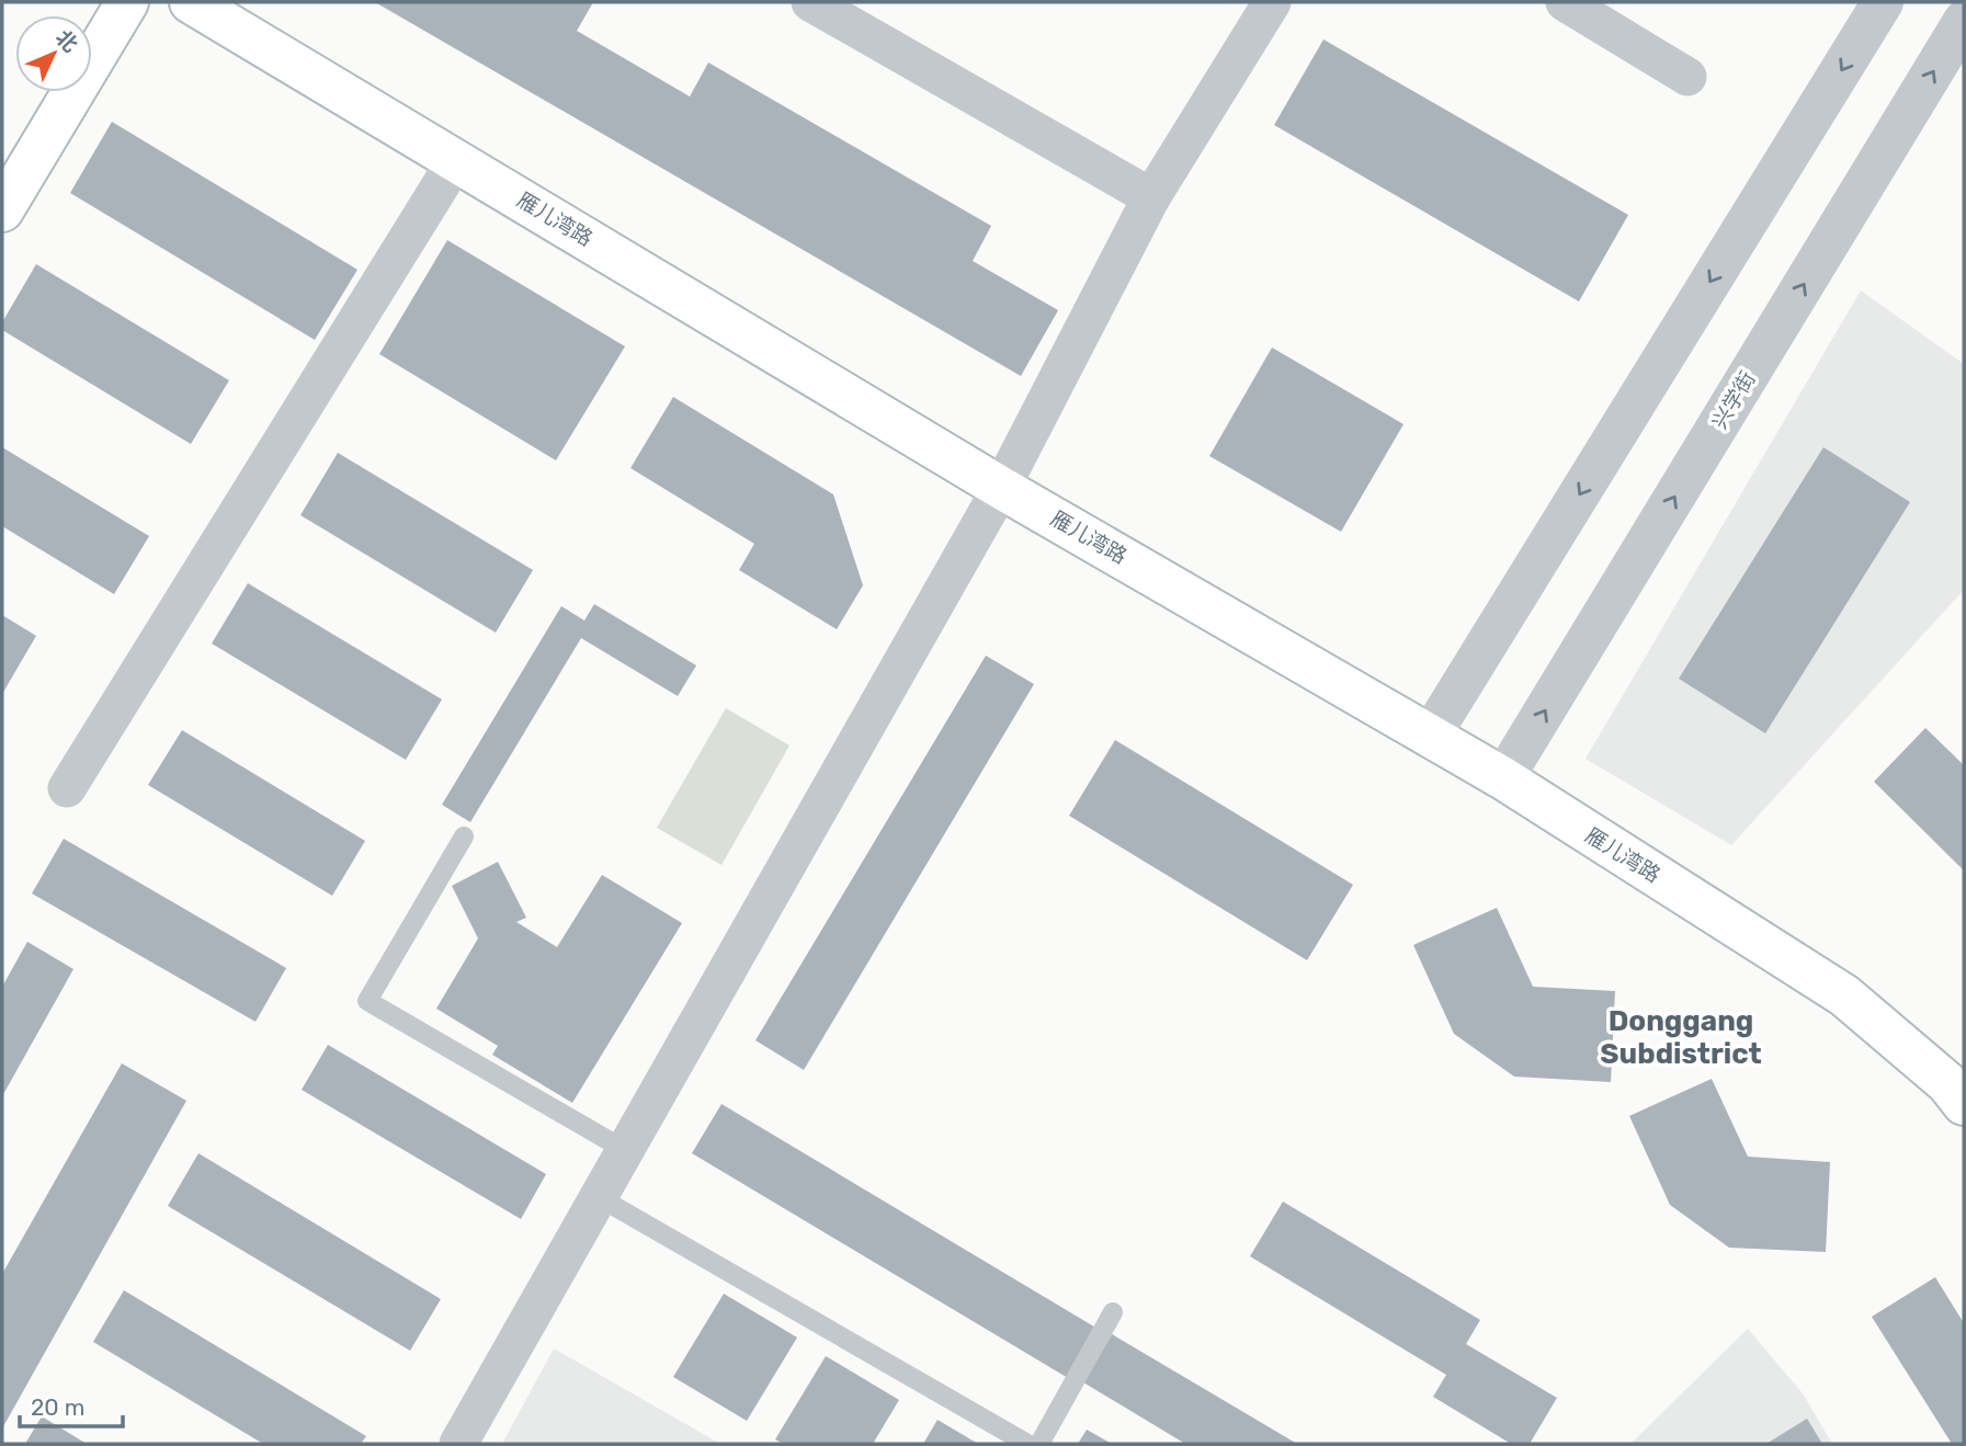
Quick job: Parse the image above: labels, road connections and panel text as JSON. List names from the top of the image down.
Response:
{
  "streets": {
    "main road": ["雁儿湾路"],
    "street": ["兴学街"]
  },
  "crossings": [
    ["雁儿湾路", "兴学街"]
  ],
  "districts": ["Donggang Subdistrict"],
  "scale_bar": "20 m",
  "north": "top right"
}
